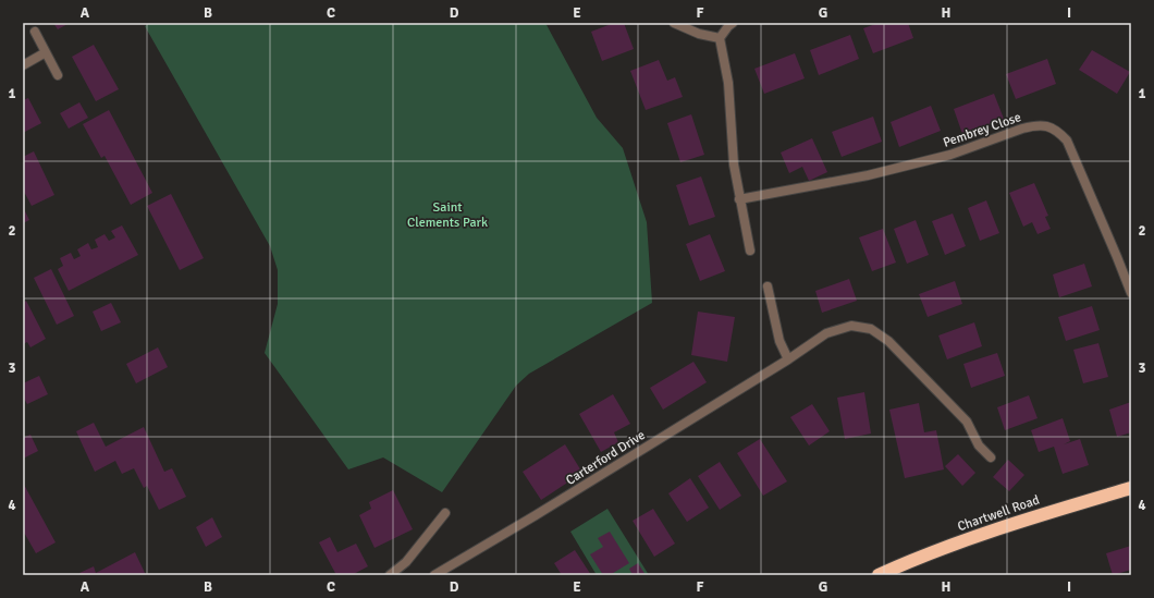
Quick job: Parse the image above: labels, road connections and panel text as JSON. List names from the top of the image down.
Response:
{
  "streets": {
    "highway": ["Chartwell Road"],
    "street": ["Pembrey Close", "Carterford Drive"]
  },
  "parks": ["Saint Clements Park"],
  "grid": {
    "columns": [
      "A",
      "B",
      "C",
      "D",
      "E",
      "F",
      "G",
      "H",
      "I"
    ],
    "rows": [
      "1",
      "2",
      "3",
      "4"
    ]
  }
}
